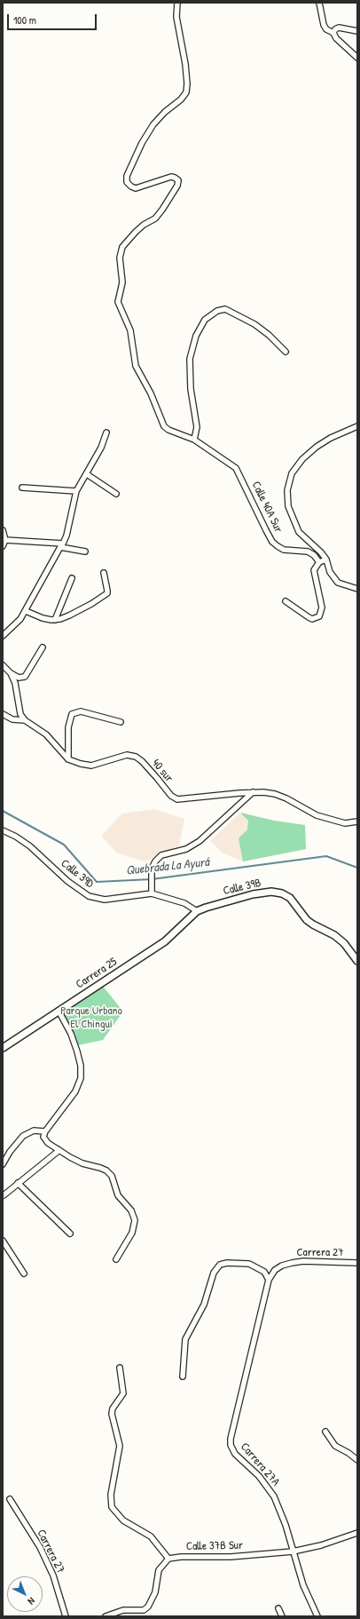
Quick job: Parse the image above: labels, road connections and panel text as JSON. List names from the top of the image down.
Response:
{
  "streets": {
    "street": [
      "Calle 40A Sur",
      "40 sur",
      "Calle 39D",
      "Calle 39B",
      "Carrera 25",
      "Carrera 27",
      "Carrera 27A",
      "Calle 37B Sur"
    ]
  },
  "crossings": [
    ["Calle 39B", "Carrera 25"],
    ["Carrera 27", "Carrera 27A"],
    ["Carrera 27A", "Calle 37B Sur"]
  ],
  "water": ["Quebrada La Ayurá"],
  "parks": ["Parque Urbano El Chinguí"],
  "scale_bar": "100 m",
  "north": "bottom right"
}
